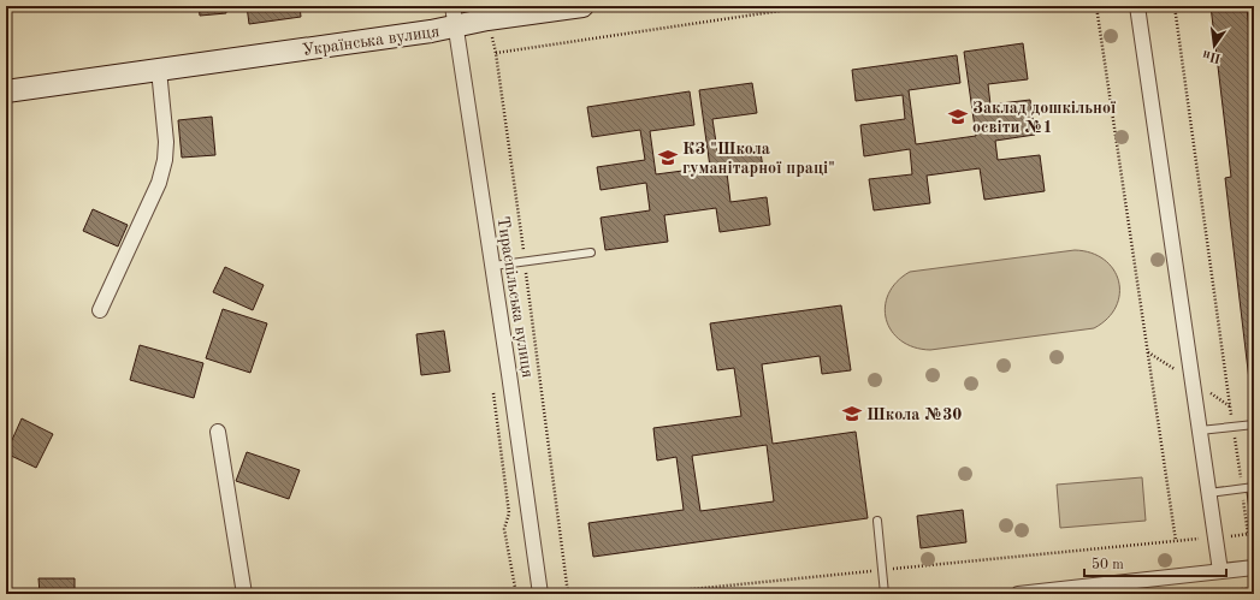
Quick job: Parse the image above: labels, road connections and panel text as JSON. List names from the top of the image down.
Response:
{
  "streets": {
    "street": ["Українська вулиця", "Тираспільська вулиця"]
  },
  "crossings": [
    ["Українська вулиця", "Тираспільська вулиця"]
  ],
  "places": {
    "school or university": ["Заклад дошкільної освіти №1", "КЗ \"Школа гуманітарної праці\"", "Школа №30"]
  },
  "scale_bar": "50 m",
  "north": "bottom"
}
